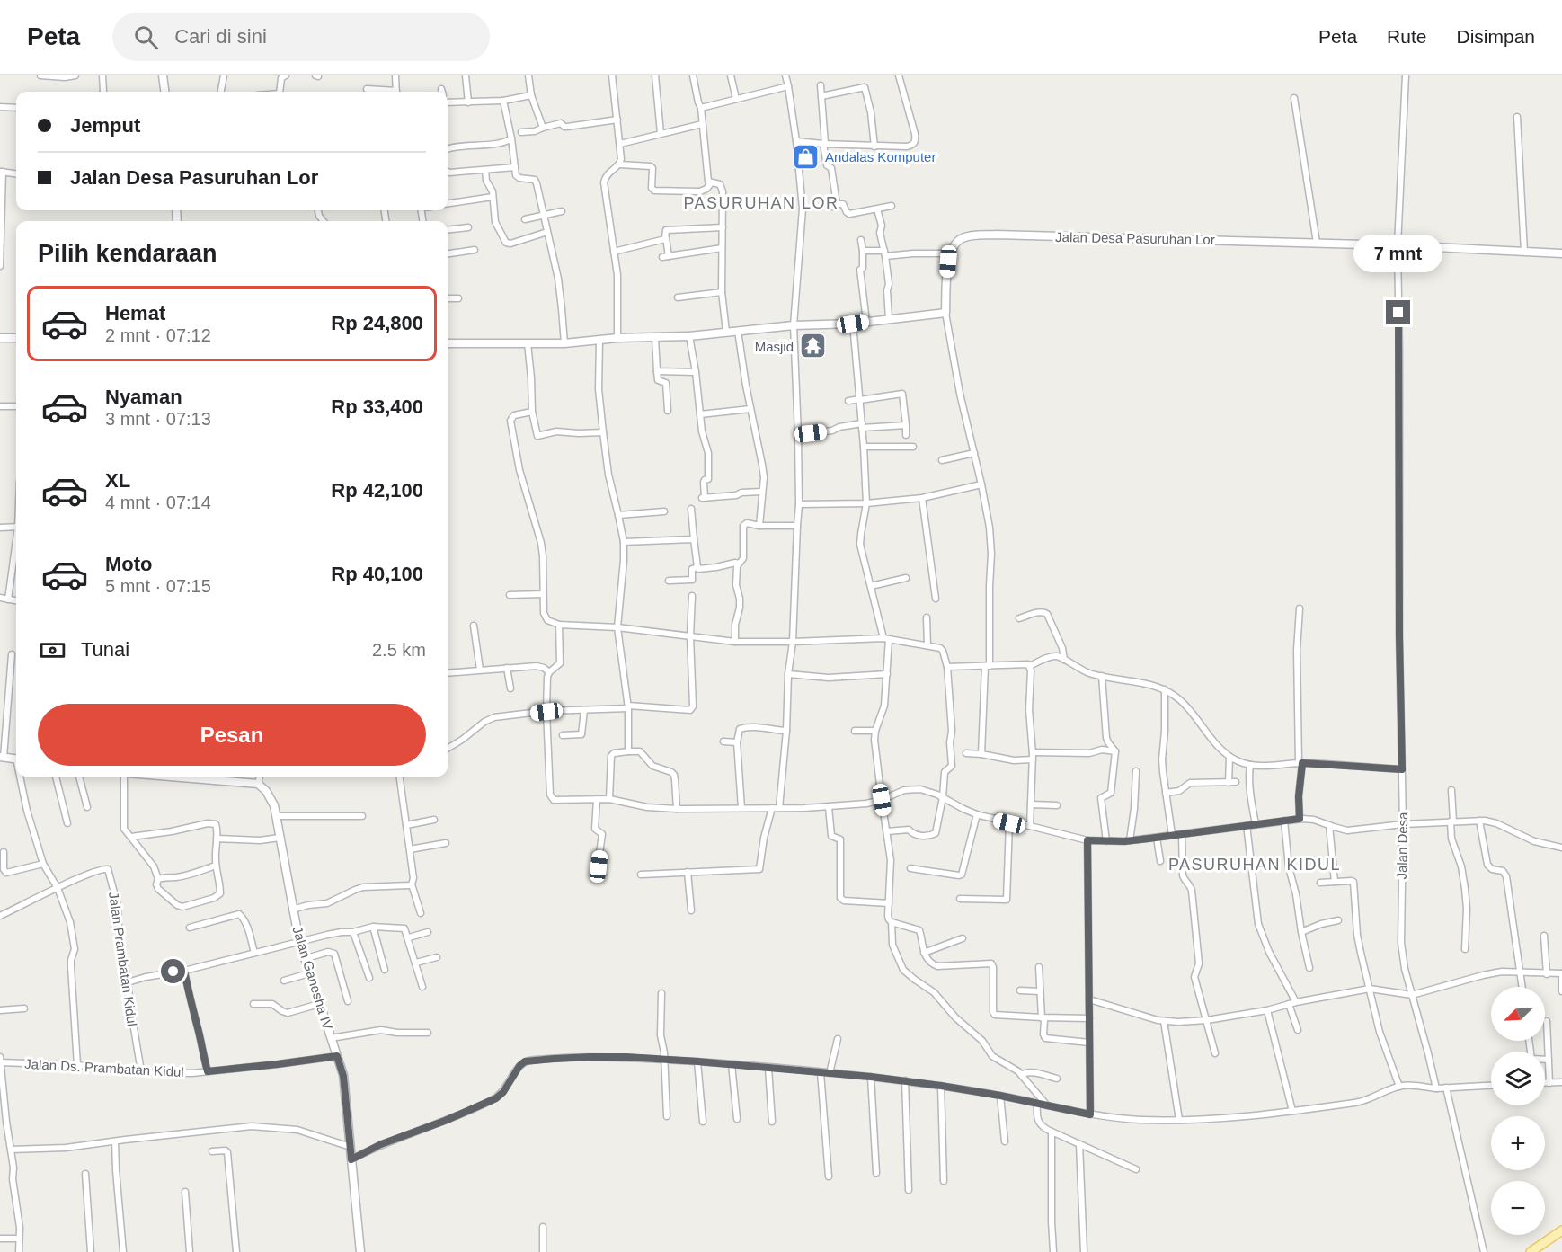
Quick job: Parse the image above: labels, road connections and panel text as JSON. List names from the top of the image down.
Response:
{
  "streets": {
    "street": [
      "Jalan Desa Pasuruhan Lor",
      "Jalan Desa",
      "Jalan Prambatan Kidul",
      "Jalan Ganesha IV",
      "Jalan Ds. Prambatan Kidul"
    ]
  },
  "crossings": [
    ["Jalan Desa Pasuruhan Lor", "Jalan Desa"],
    ["Jalan Prambatan Kidul", "Jalan Ds. Prambatan Kidul"],
    ["Jalan Ganesha IV", "Jalan Ds. Prambatan Kidul"]
  ],
  "districts": ["PASURUHAN LOR", "PASURUHAN KIDUL"],
  "places": {
    "shop": ["Andalas Komputer"],
    "temple": ["Masjid"]
  },
  "north": "bottom left",
  "page": {
    "header": "Peta",
    "search": "Cari di sini",
    "nav": ["Peta", "Rute", "Disimpan"],
    "banner": ["Jemput", "Jalan Desa Pasuruhan Lor"],
    "heading": "Pilih kendaraan",
    "bubble": "7 mnt",
    "list": [
      {
        "name": "Hemat",
        "note": "2 mnt · 07:12",
        "value": "Rp 24,800"
      },
      {
        "name": "Nyaman",
        "note": "3 mnt · 07:13",
        "value": "Rp 33,400"
      },
      {
        "name": "XL",
        "note": "4 mnt · 07:14",
        "value": "Rp 42,100"
      },
      {
        "name": "Moto",
        "note": "5 mnt · 07:15",
        "value": "Rp 40,100"
      }
    ],
    "pay": ["Tunai", "2.5 km"],
    "buttons": "Pesan",
    "map_buttons": ["+", "−"]
  }
}
